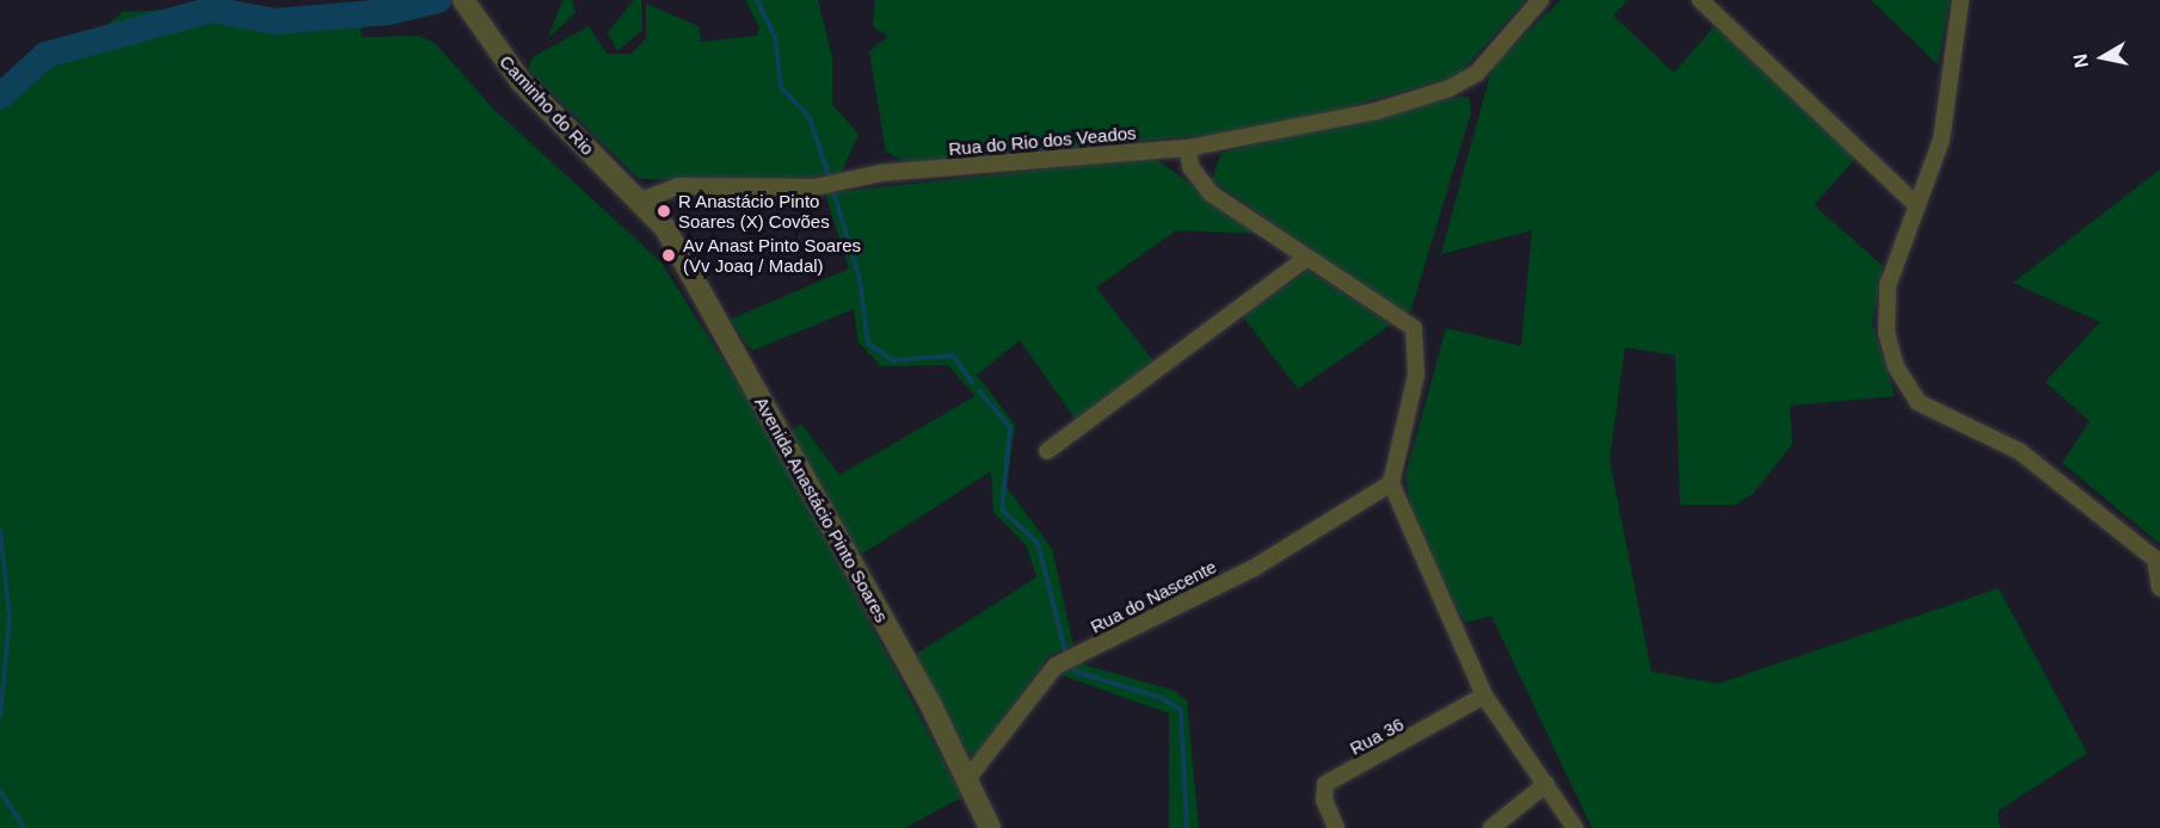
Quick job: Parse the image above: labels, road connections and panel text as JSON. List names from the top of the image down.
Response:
{
  "streets": {
    "street": [
      "Caminho do Rio",
      "Rua do Rio dos Veados",
      "Avenida Anastácio Pinto Soares",
      "Rua do Nascente",
      "Rua 36"
    ]
  },
  "crossings": [
    ["Caminho do Rio", "Rua do Rio dos Veados"],
    ["Caminho do Rio", "Avenida Anastácio Pinto Soares"],
    ["Rua do Rio dos Veados", "Avenida Anastácio Pinto Soares"],
    ["Avenida Anastácio Pinto Soares", "Rua do Nascente"]
  ],
  "places": ["R Anastácio Pinto Soares (X) Covões", "Av Anast Pinto Soares (Vv Joaq / Madal)"],
  "north": "left"
}
